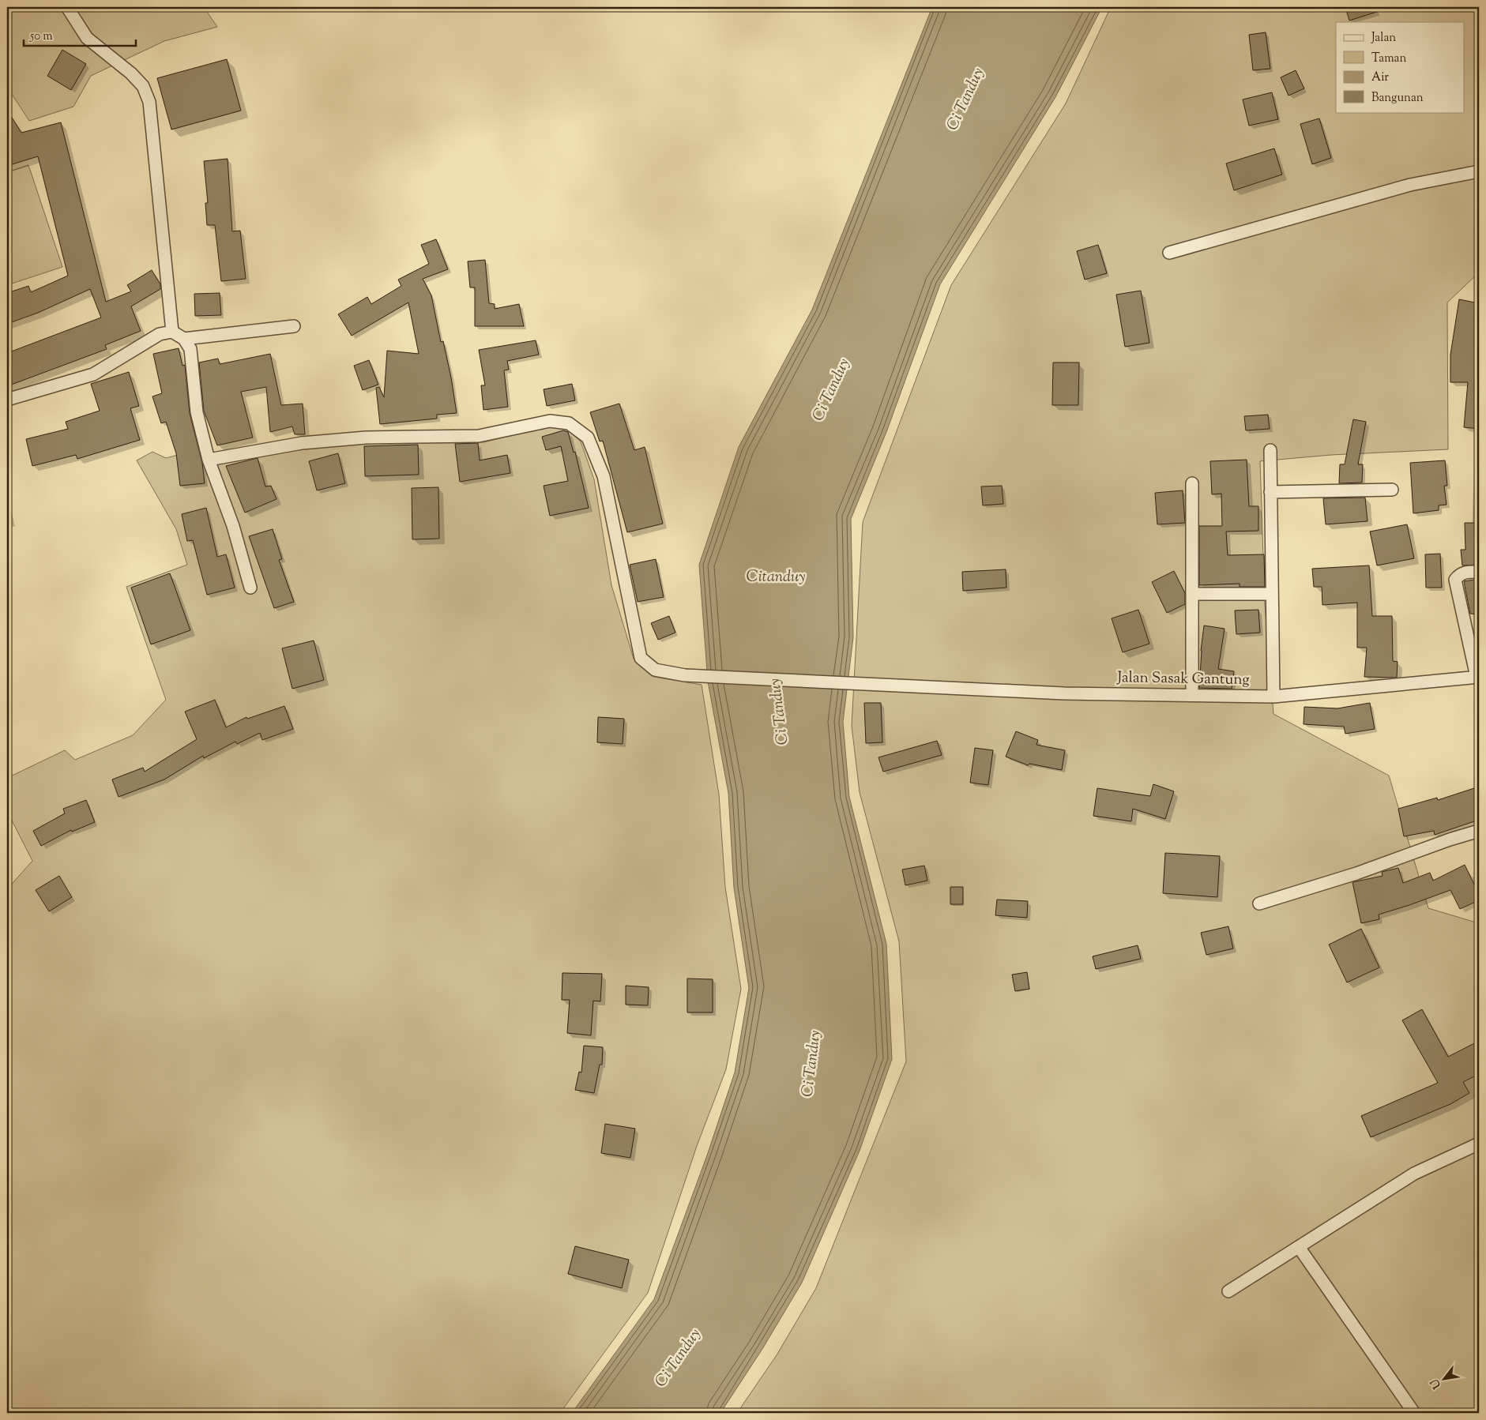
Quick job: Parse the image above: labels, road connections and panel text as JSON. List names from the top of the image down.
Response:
{
  "streets": {
    "street": ["Jalan Sasak Gantung"]
  },
  "water": ["Ci Tanduy", "Citanduy"],
  "legend": [
    "Jalan",
    "Taman",
    "Air",
    "Bangunan"
  ],
  "scale_bar": "50 m",
  "north": "bottom left"
}
